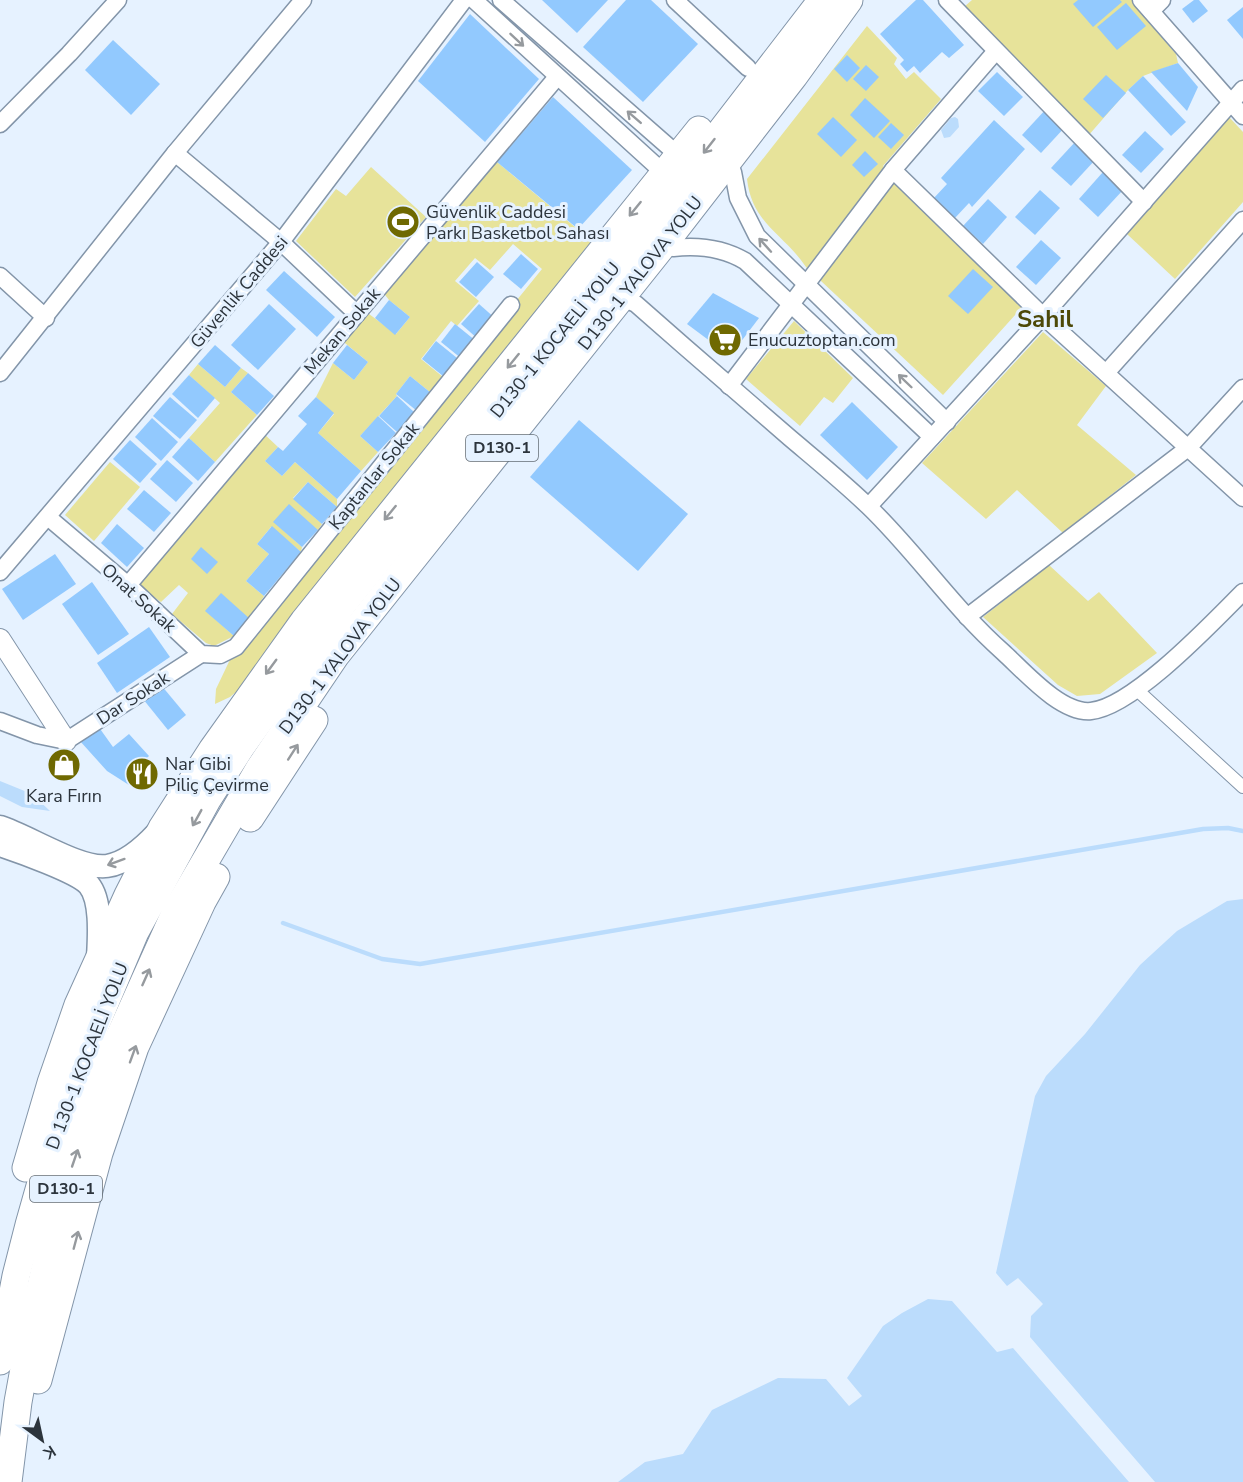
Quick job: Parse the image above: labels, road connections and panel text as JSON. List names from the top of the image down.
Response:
{
  "streets": {
    "highway": [
      "D130-1 YALOVA YOLU",
      "D130-1 KOCAELİ YOLU",
      "D130-1",
      "D 130-1 KOCAELİ YOLU"
    ],
    "street": [
      "Güvenlik Caddesi",
      "Mekan Sokak",
      "Kaptanlar Sokak",
      "Onat Sokak",
      "Dar Sokak"
    ]
  },
  "crossings": [
    ["D130-1 YALOVA YOLU", "D 130-1 KOCAELİ YOLU"],
    ["Güvenlik Caddesi", "Onat Sokak"],
    ["Mekan Sokak", "Onat Sokak"],
    ["D130-1 KOCAELİ YOLU", "D 130-1 KOCAELİ YOLU"],
    ["Kaptanlar Sokak", "Onat Sokak"],
    ["Kaptanlar Sokak", "Dar Sokak"],
    ["Onat Sokak", "Dar Sokak"]
  ],
  "districts": ["Sahil"],
  "places": {
    "sports": ["Güvenlik Caddesi Parkı Basketbol Sahası"],
    "supermarket": ["Enucuztoptan.com"],
    "shop": ["Kara Fırın"],
    "restaurant": ["Nar Gibi Piliç Çevirme"]
  },
  "north": "bottom right"
}
